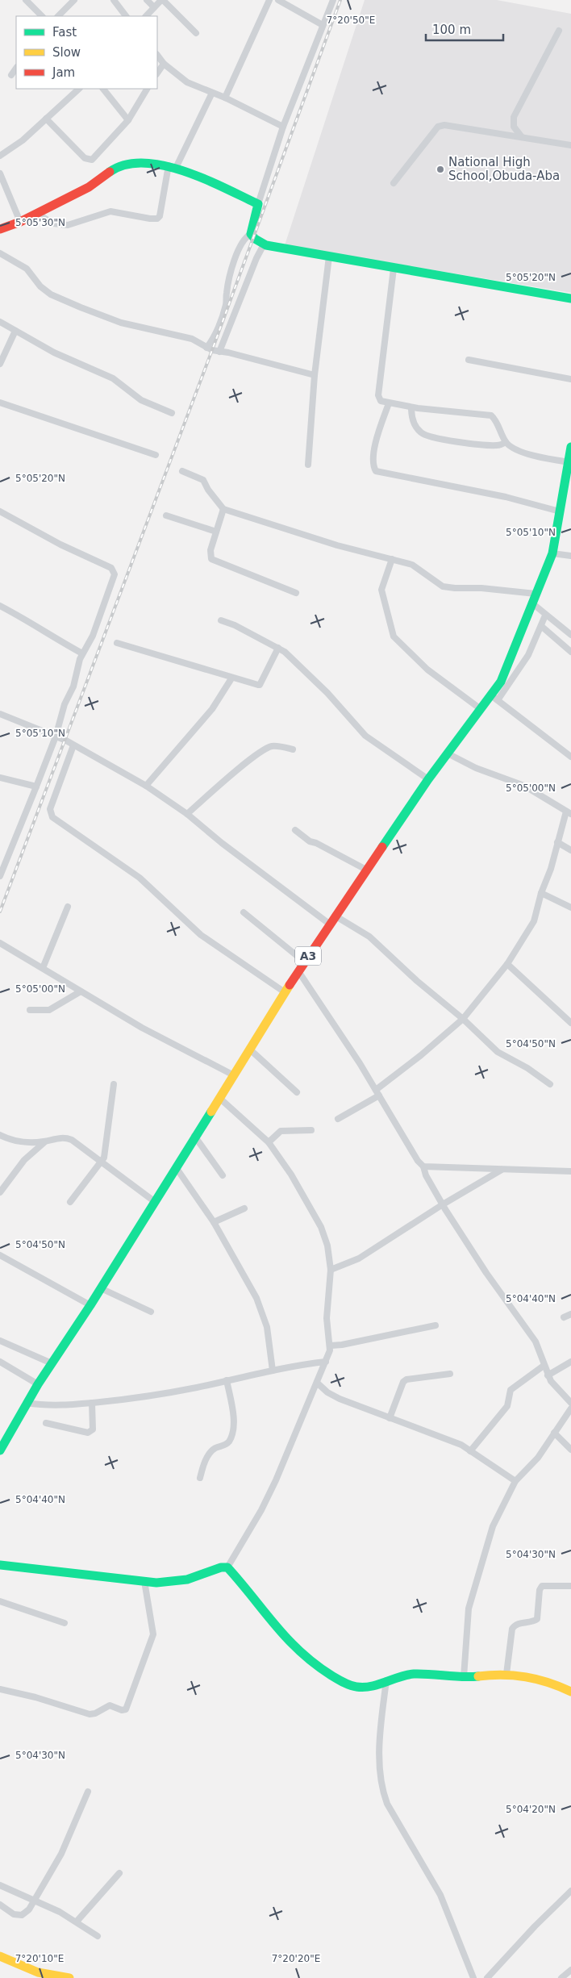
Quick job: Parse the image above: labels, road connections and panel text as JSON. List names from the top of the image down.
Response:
{
  "streets": {
    "main road": ["A3"]
  },
  "places": ["National High School,Obuda-Aba"],
  "legend": ["Fast", "Slow", "Jam"],
  "scale_bar": "100 m",
  "coordinates": [
    "7°20'50\"E",
    "5°05'30\"N",
    "5°05'20\"N",
    "5°05'10\"N",
    "5°05'00\"N",
    "5°04'50\"N",
    "5°04'40\"N",
    "5°04'30\"N",
    "5°04'20\"N",
    "7°20'10\"E",
    "7°20'20\"E"
  ]
}
